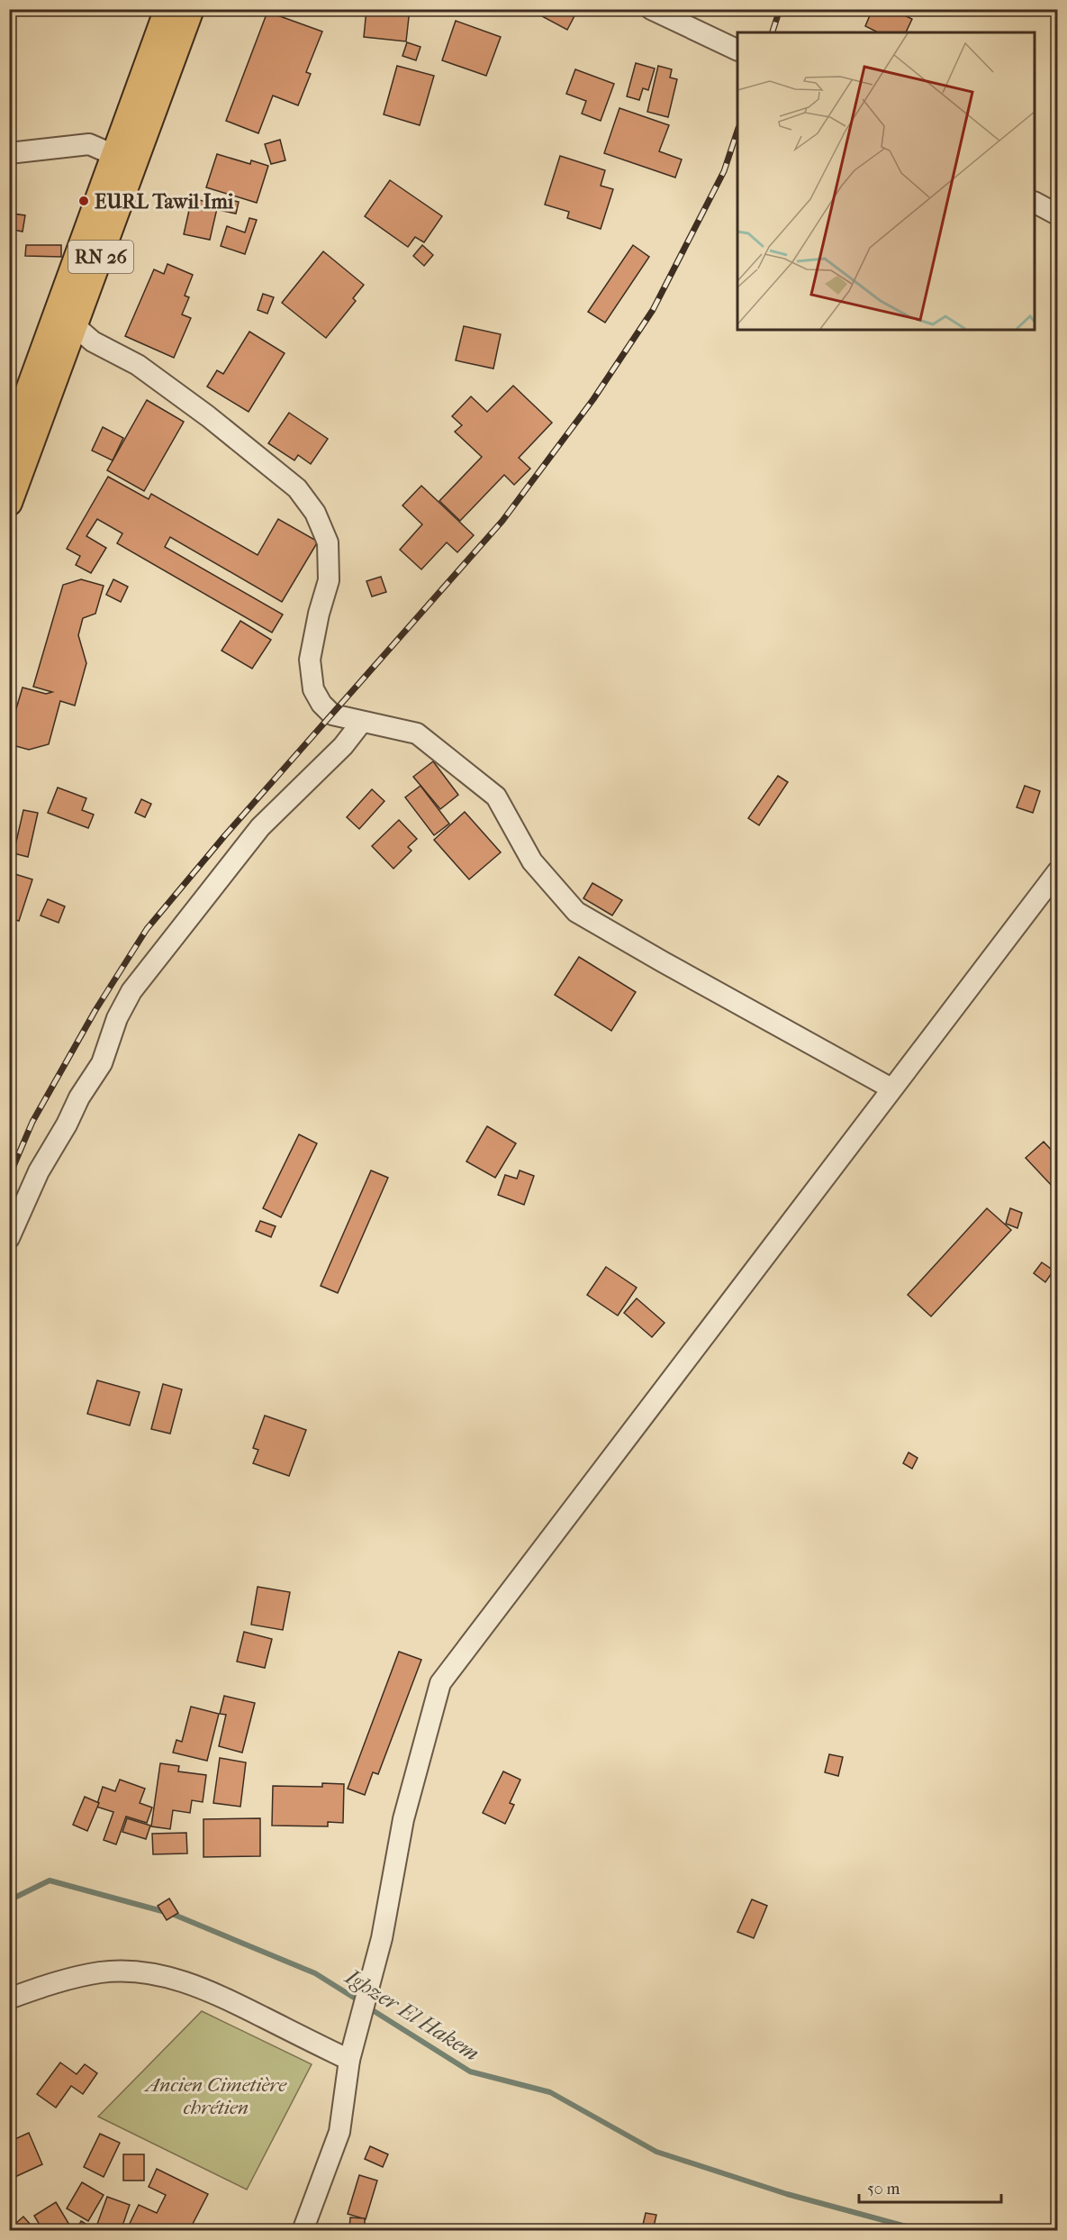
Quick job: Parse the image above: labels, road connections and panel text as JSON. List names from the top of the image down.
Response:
{
  "streets": {
    "main road": ["RN 26"]
  },
  "water": ["Ighzer El Hakem"],
  "parks": ["Ancien Cimetière chrétien"],
  "places": ["EURL Tawil Imi"],
  "scale_bar": "50 m"
}
